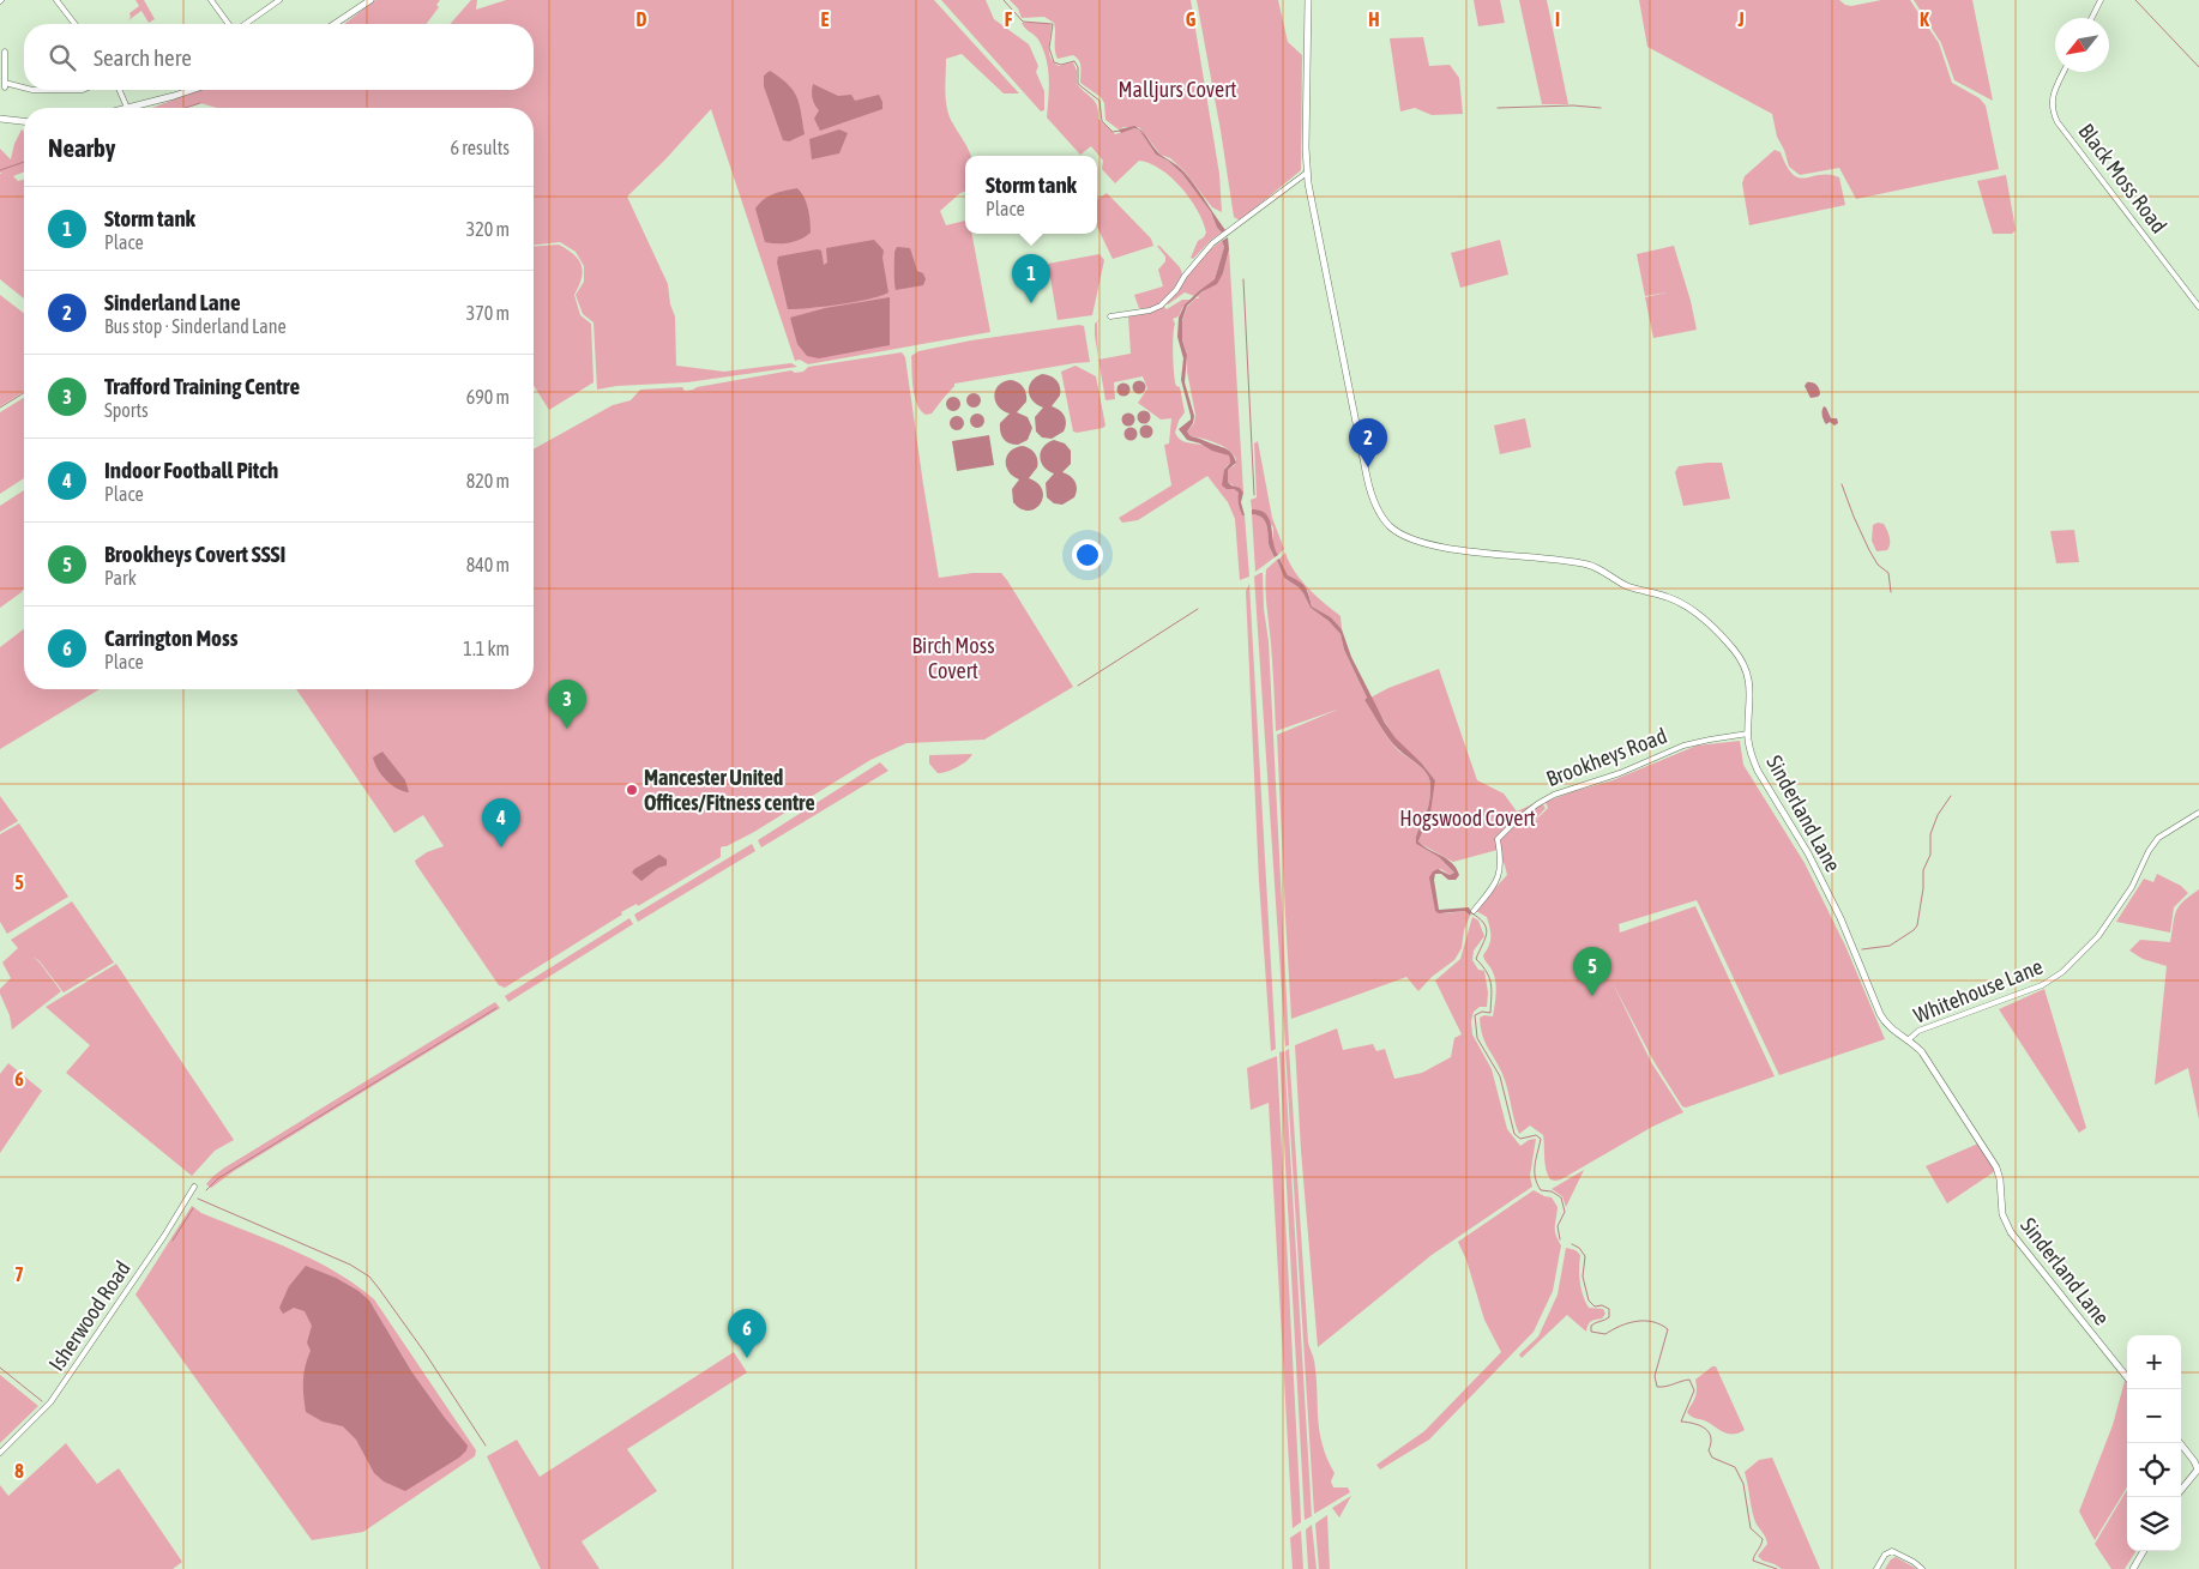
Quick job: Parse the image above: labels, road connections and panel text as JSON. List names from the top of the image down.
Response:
{
  "streets": {
    "street": [
      "Black Moss Road",
      "Brookheys Road",
      "Sinderland Lane",
      "Whitehouse Lane",
      "Isherwood Road"
    ]
  },
  "crossings": [
    ["Brookheys Road", "Sinderland Lane"],
    ["Sinderland Lane", "Whitehouse Lane"]
  ],
  "parks": ["Malljurs Covert", "Birch Moss Covert", "Hogswood Covert"],
  "places": ["Mancester United Offices/Fitness centre"],
  "north": "bottom left",
  "page": {
    "search": "Search here",
    "heading": ["Nearby", "6 results"],
    "popup": ["Storm tank", "Place"],
    "list": [
      {
        "mark": "1",
        "name": "Storm tank",
        "note": "Place",
        "value": "320 m"
      },
      {
        "mark": "2",
        "name": "Sinderland Lane",
        "note": "Bus stop · Sinderland Lane",
        "value": "370 m"
      },
      {
        "mark": "3",
        "name": "Trafford Training Centre",
        "note": "Sports",
        "value": "690 m"
      },
      {
        "mark": "4",
        "name": "Indoor Football Pitch",
        "note": "Place",
        "value": "820 m"
      },
      {
        "mark": "5",
        "name": "Brookheys Covert SSSI",
        "note": "Park",
        "value": "840 m"
      },
      {
        "mark": "6",
        "name": "Carrington Moss",
        "note": "Place",
        "value": "1.1 km"
      }
    ],
    "pins": [
      "1",
      "2",
      "3",
      "4",
      "5",
      "6"
    ],
    "map_buttons": ["+", "−"]
  },
  "grid": {
    "columns": [
      "D",
      "E",
      "F",
      "G",
      "H",
      "I",
      "J",
      "K"
    ],
    "rows": [
      "5",
      "6",
      "7",
      "8"
    ]
  }
}
